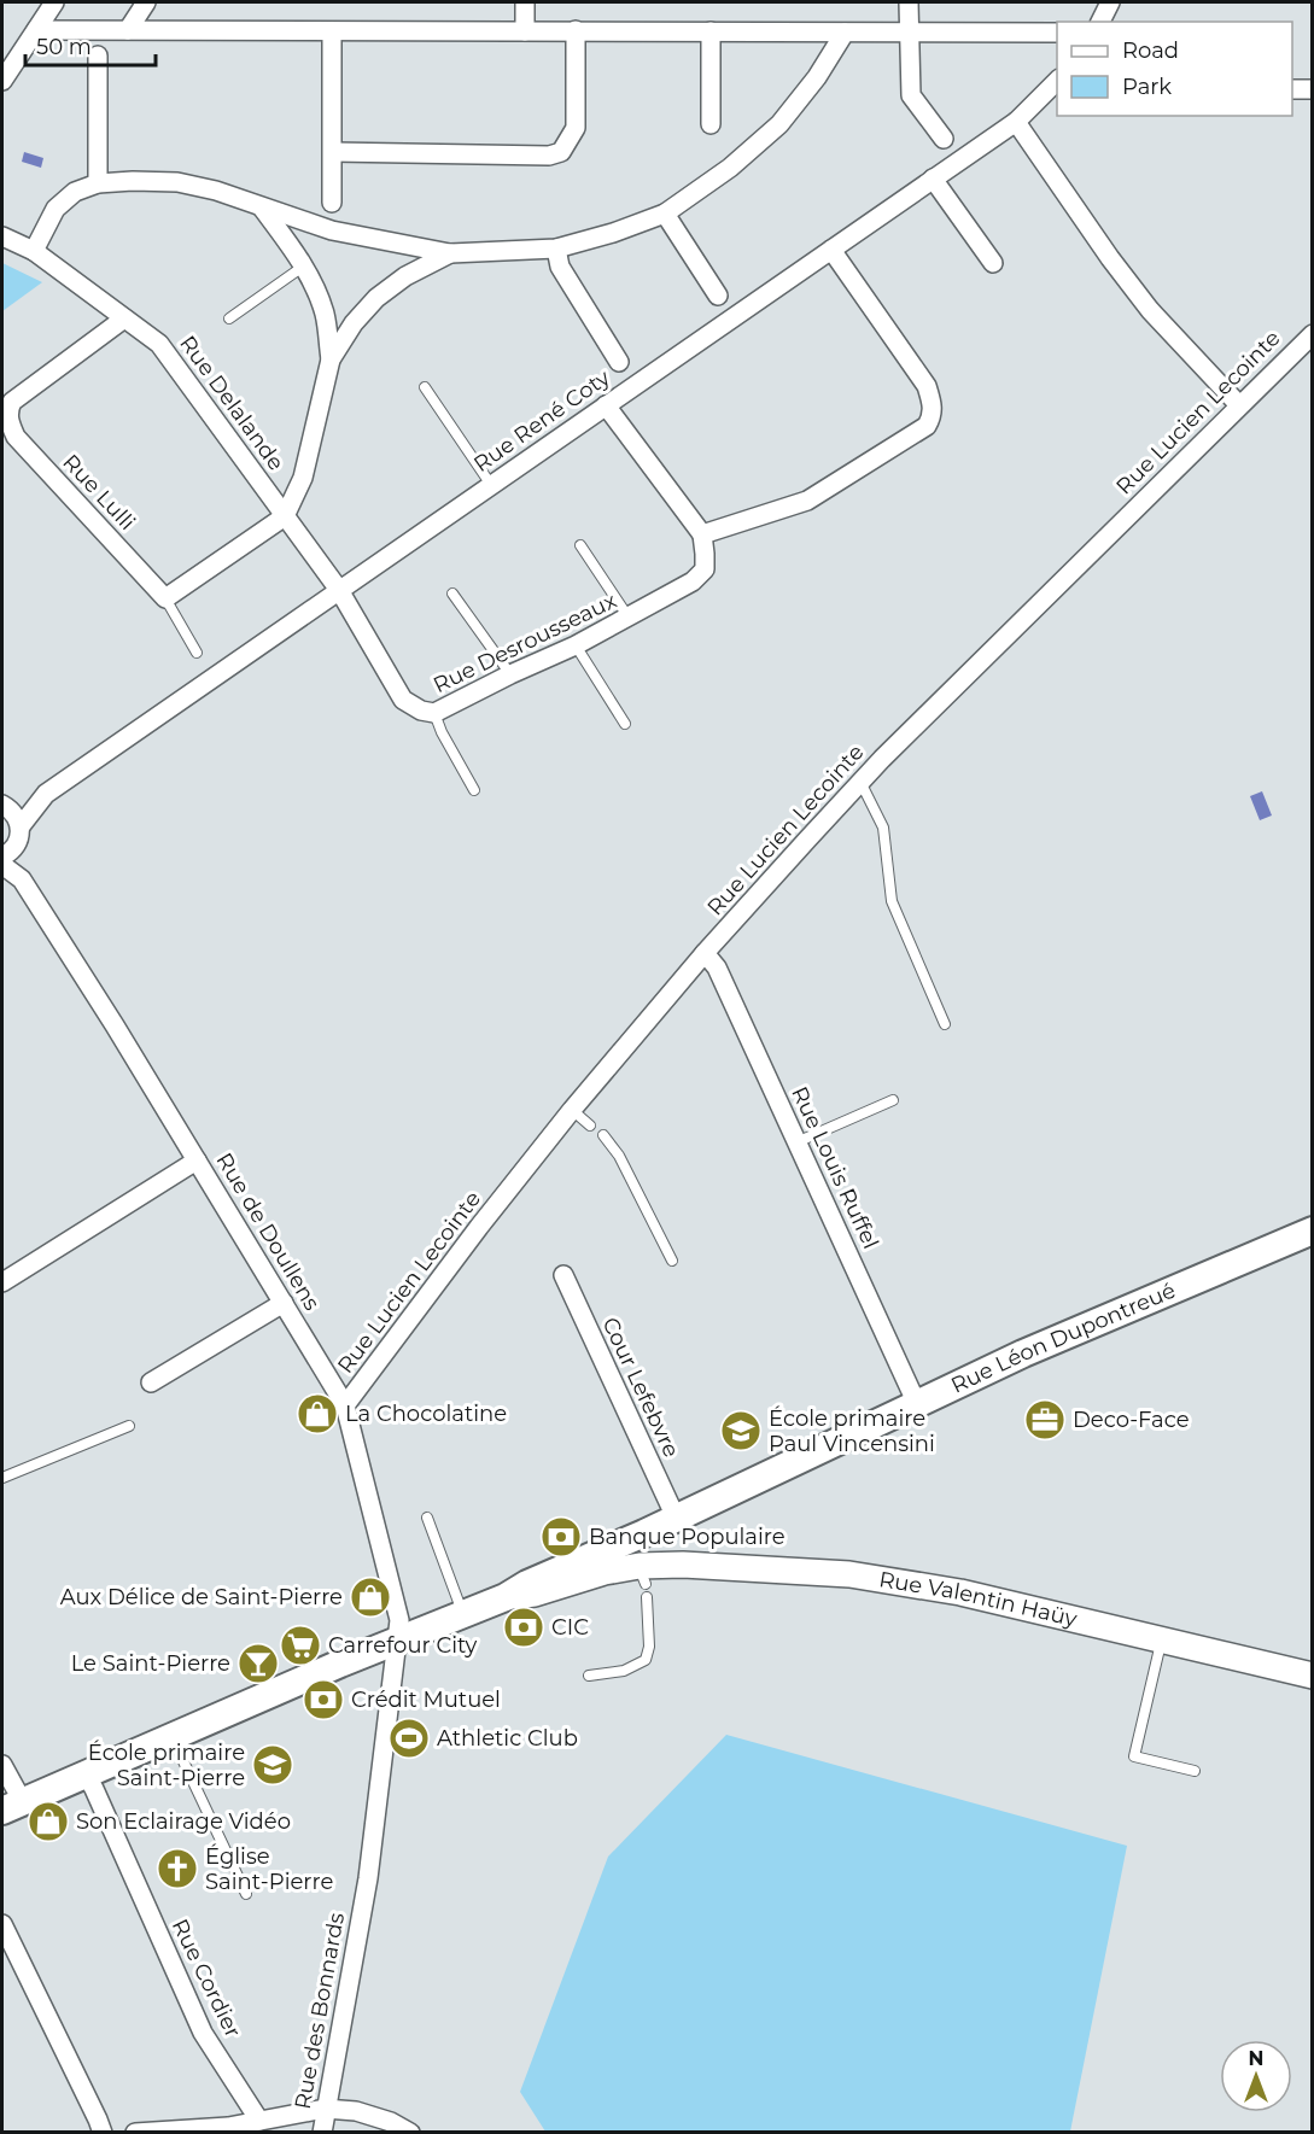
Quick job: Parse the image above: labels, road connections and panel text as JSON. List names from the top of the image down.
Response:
{
  "streets": {
    "main road": ["Rue Léon Dupontreué"],
    "street": [
      "Rue Delalande",
      "Rue Lucien Lecointe",
      "Rue René Coty",
      "Rue Lulli",
      "Rue Desrousseaux",
      "Rue Louis Ruffel",
      "Rue de Doullens",
      "Cour Lefebvre",
      "Rue Valentin Haüy",
      "Rue Cordier",
      "Rue des Bonnards"
    ]
  },
  "crossings": [
    ["Rue Delalande", "Rue René Coty"],
    ["Rue Delalande", "Rue Lulli"],
    ["Rue Delalande", "Rue Desrousseaux"],
    ["Rue Lucien Lecointe", "Rue Louis Ruffel"],
    ["Rue Lucien Lecointe", "Rue de Doullens"],
    ["Rue René Coty", "Rue Desrousseaux"],
    ["Rue Louis Ruffel", "Rue Léon Dupontreué"],
    ["Rue de Doullens", "Rue Léon Dupontreué"],
    ["Rue de Doullens", "Rue des Bonnards"],
    ["Rue Léon Dupontreué", "Cour Lefebvre"],
    ["Rue Léon Dupontreué", "Rue Valentin Haüy"],
    ["Rue Léon Dupontreué", "Rue Cordier"],
    ["Rue Léon Dupontreué", "Rue des Bonnards"]
  ],
  "places": {
    "shop": ["La Chocolatine", "Aux Délice de Saint-Pierre", "Son Eclairage Vidéo"],
    "office": ["Deco-Face"],
    "school or university": ["École primaire Paul Vincensini", "École primaire Saint-Pierre"],
    "bank": ["Banque Populaire", "CIC", "Crédit Mutuel"],
    "supermarket": ["Carrefour City"],
    "bar": ["Le Saint-Pierre"],
    "sports": ["Athletic Club"],
    "church": ["Église Saint-Pierre"]
  },
  "legend": ["Road", "Park"],
  "scale_bar": "50 m",
  "north": "top"
}
